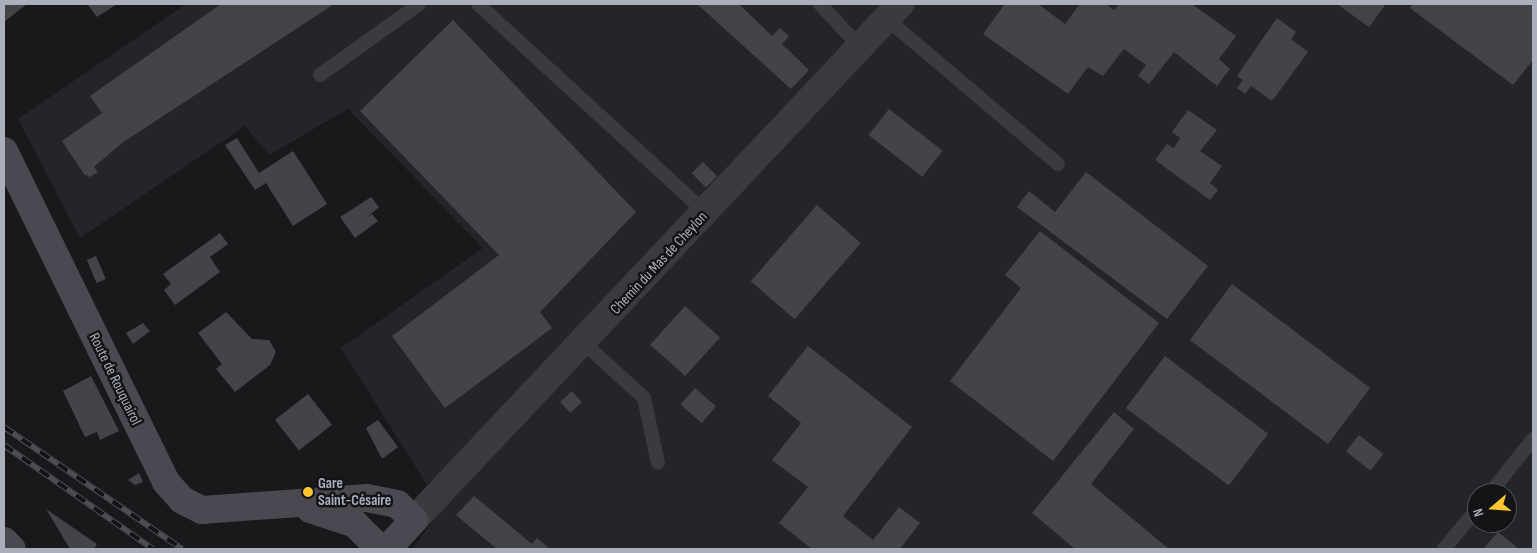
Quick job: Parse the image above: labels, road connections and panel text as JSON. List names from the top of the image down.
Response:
{
  "streets": {
    "street": ["Chemin du Mas de Cheylon", "Route de Rouquairol"]
  },
  "crossings": [
    ["Chemin du Mas de Cheylon", "Route de Rouquairol"]
  ],
  "places": ["Gare Saint-Césaire"],
  "north": "left"
}
